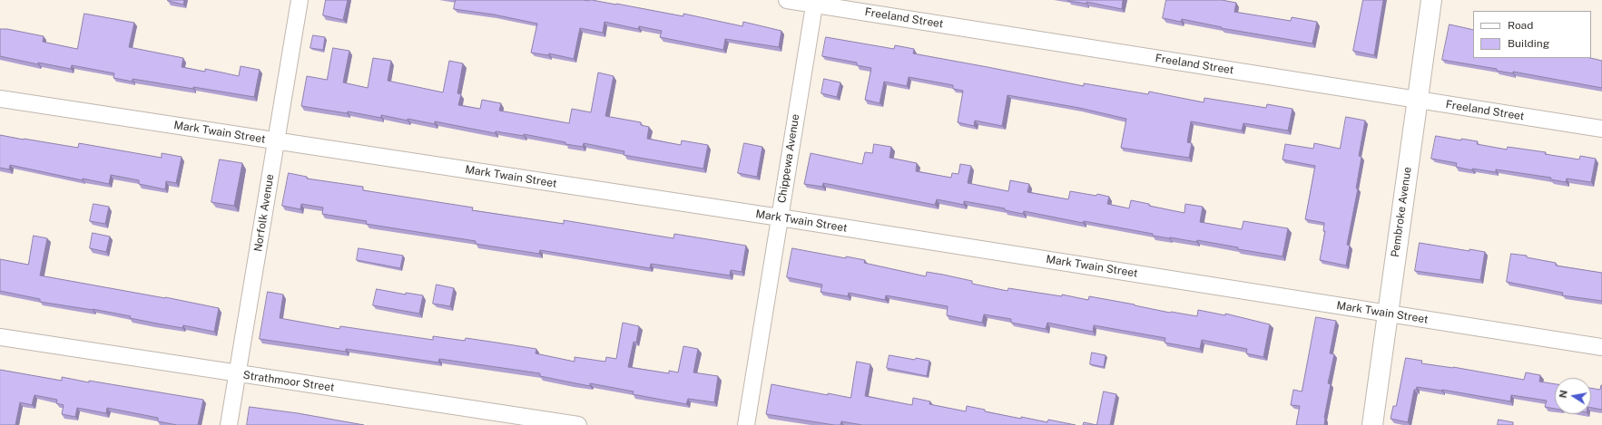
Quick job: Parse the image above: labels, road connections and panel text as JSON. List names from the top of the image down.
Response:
{
  "streets": {
    "street": [
      "Freeland Street",
      "Mark Twain Street",
      "Chippewa Avenue",
      "Pembroke Avenue",
      "Norfolk Avenue",
      "Strathmoor Street"
    ]
  },
  "crossings": [
    ["Freeland Street", "Chippewa Avenue"],
    ["Freeland Street", "Pembroke Avenue"],
    ["Mark Twain Street", "Chippewa Avenue"],
    ["Mark Twain Street", "Pembroke Avenue"],
    ["Mark Twain Street", "Norfolk Avenue"],
    ["Norfolk Avenue", "Strathmoor Street"]
  ],
  "legend": ["Road", "Building"],
  "north": "left"
}
